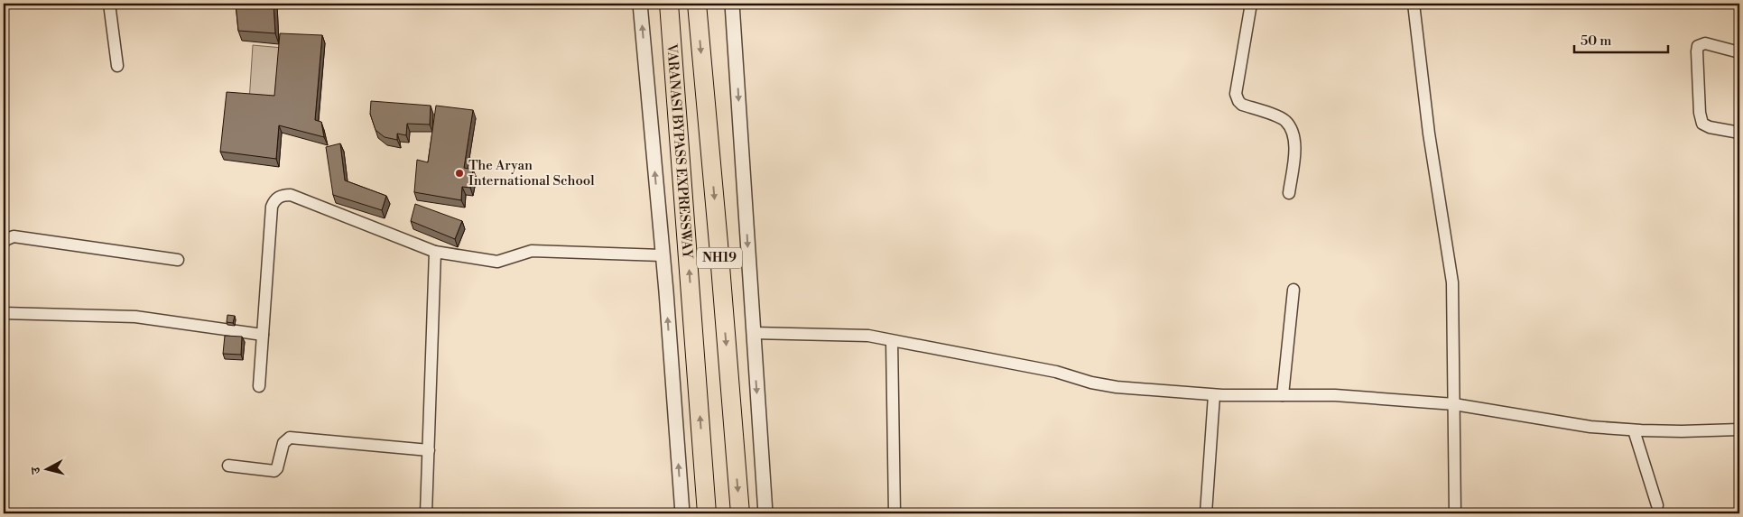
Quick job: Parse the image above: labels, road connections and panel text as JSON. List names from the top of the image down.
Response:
{
  "streets": {
    "highway": ["VARANASI BYPASS EXPRESSWAY", "NH19"]
  },
  "places": ["The Aryan International School"],
  "scale_bar": "50 m",
  "north": "left"
}
